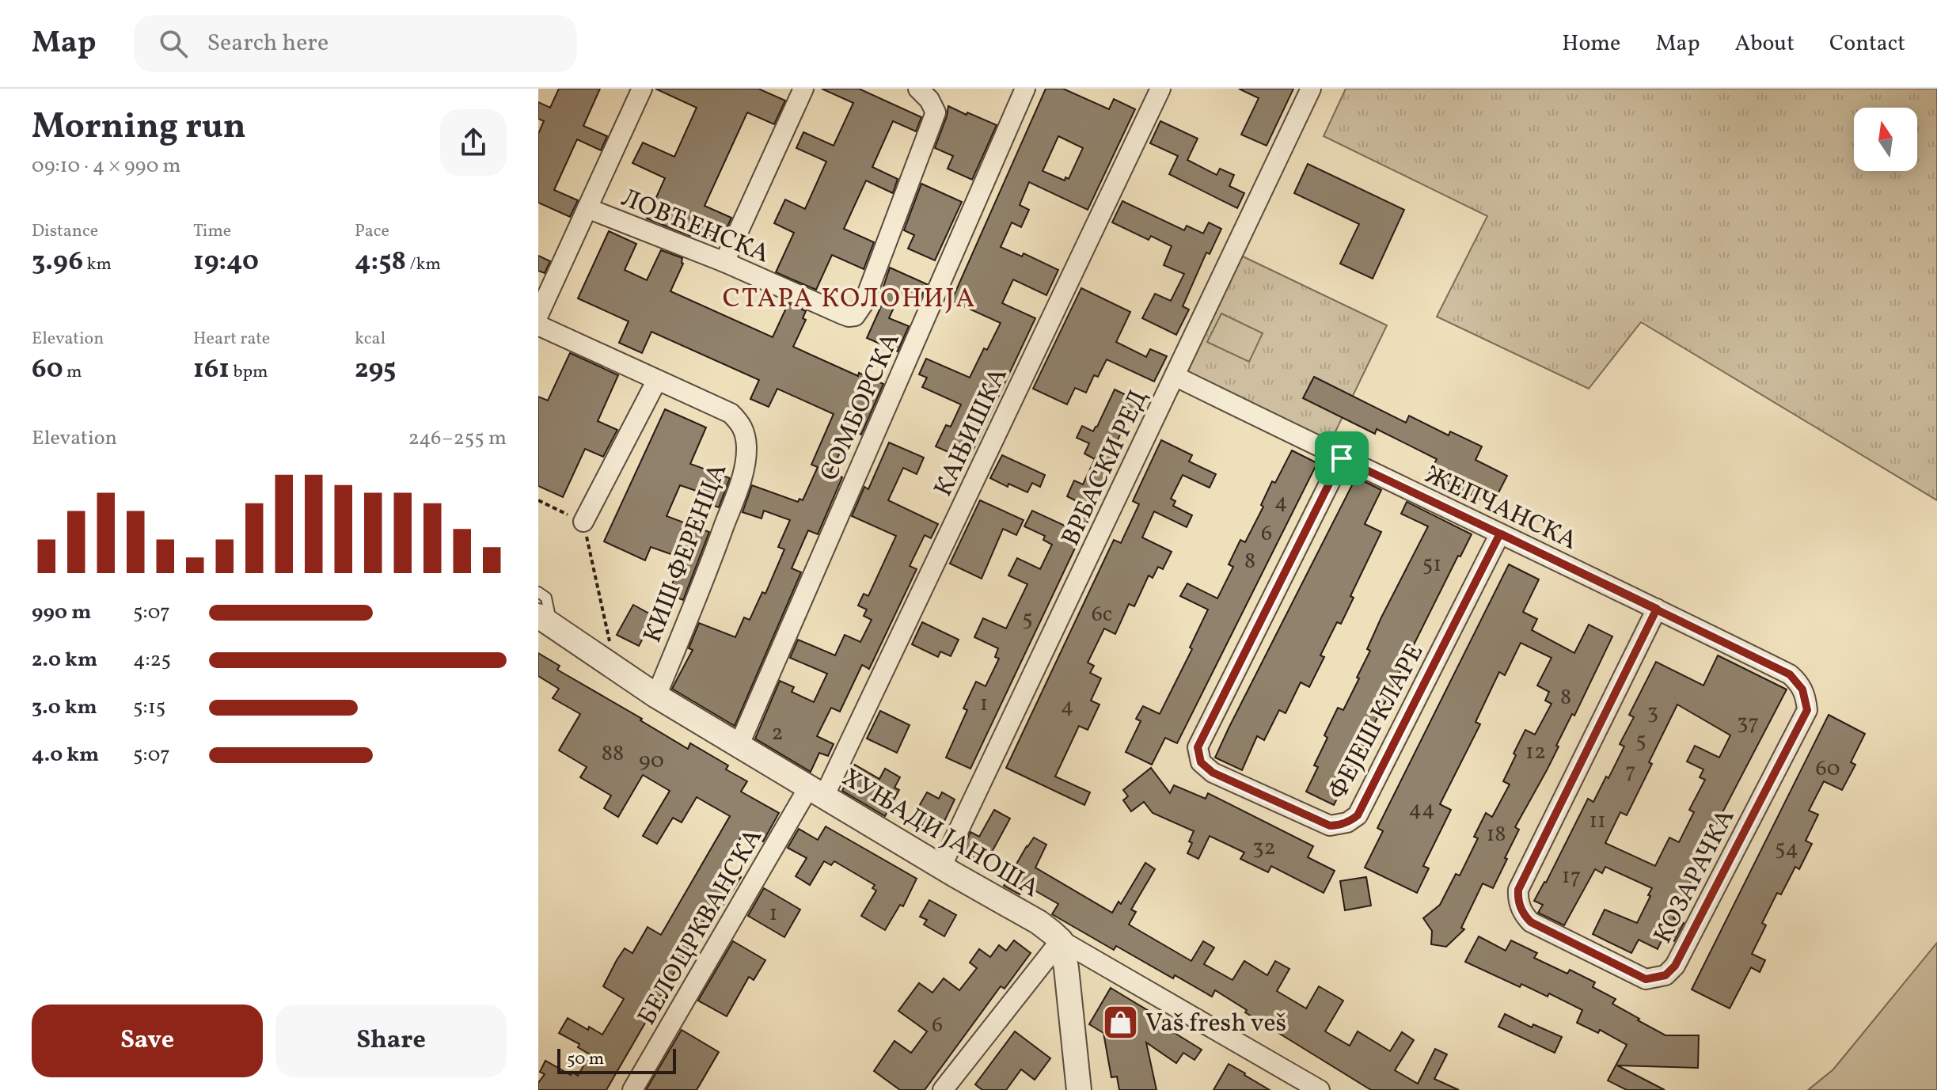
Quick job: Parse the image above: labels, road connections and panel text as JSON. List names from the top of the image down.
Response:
{
  "streets": {
    "street": [
      "ЛОВЋЕНСКА",
      "СОМБОРСКА",
      "КАЊИШКА",
      "ВРБАСКИ РЕД",
      "ЖЕПЧАНСКА",
      "КИШ ФЕРЕНЦА",
      "ФЕЈЕШ КЛАРЕ",
      "ХУЊАДИ ЈАНОША",
      "КОЗАРАЧКА",
      "БЕЛОЦРКВАНСКА"
    ]
  },
  "crossings": [
    ["СОМБОРСКА", "ХУЊАДИ ЈАНОША"],
    ["КАЊИШКА", "ХУЊАДИ ЈАНОША"],
    ["КАЊИШКА", "БЕЛОЦРКВАНСКА"],
    ["ВРБАСКИ РЕД", "ЖЕПЧАНСКА"],
    ["ВРБАСКИ РЕД", "ХУЊАДИ ЈАНОША"],
    ["ЖЕПЧАНСКА", "ФЕЈЕШ КЛАРЕ"],
    ["ЖЕПЧАНСКА", "КОЗАРАЧКА"],
    ["КИШ ФЕРЕНЦА", "ХУЊАДИ ЈАНОША"],
    ["ХУЊАДИ ЈАНОША", "БЕЛОЦРКВАНСКА"]
  ],
  "districts": ["СТАРА КОЛОНИЈА"],
  "places": {
    "shop": ["Vaš fresh veš"]
  },
  "house_numbers": [
    "4",
    "6",
    "8",
    "51",
    "6c",
    "5",
    "8",
    "1",
    "4",
    "3",
    "37",
    "2",
    "5",
    "12",
    "88",
    "90",
    "60",
    "7",
    "44",
    "11",
    "18",
    "32",
    "54",
    "17",
    "1",
    "6"
  ],
  "scale_bar": "50 m",
  "north": "top",
  "page": {
    "header": "Map",
    "search": "Search here",
    "nav": [
      "Home",
      "Map",
      "About",
      "Contact"
    ],
    "heading": ["Morning run", "09:10 · 4 × 990 m"],
    "stats": [
      ["Distance", "3.96 km"],
      ["Time", "19:40"],
      ["Pace", "4:58 /km"],
      ["Elevation", "60 m"],
      ["Heart rate", "161 bpm"],
      ["kcal", "295"]
    ],
    "chart": ["Elevation", "246–255 m"],
    "list": [
      {
        "name": "990 m",
        "note": "5:07"
      },
      {
        "name": "2.0 km",
        "note": "4:25"
      },
      {
        "name": "3.0 km",
        "note": "5:15"
      },
      {
        "name": "4.0 km",
        "note": "5:07"
      }
    ],
    "buttons": ["Save", "Share"],
    "scale": "50 m"
  }
}
